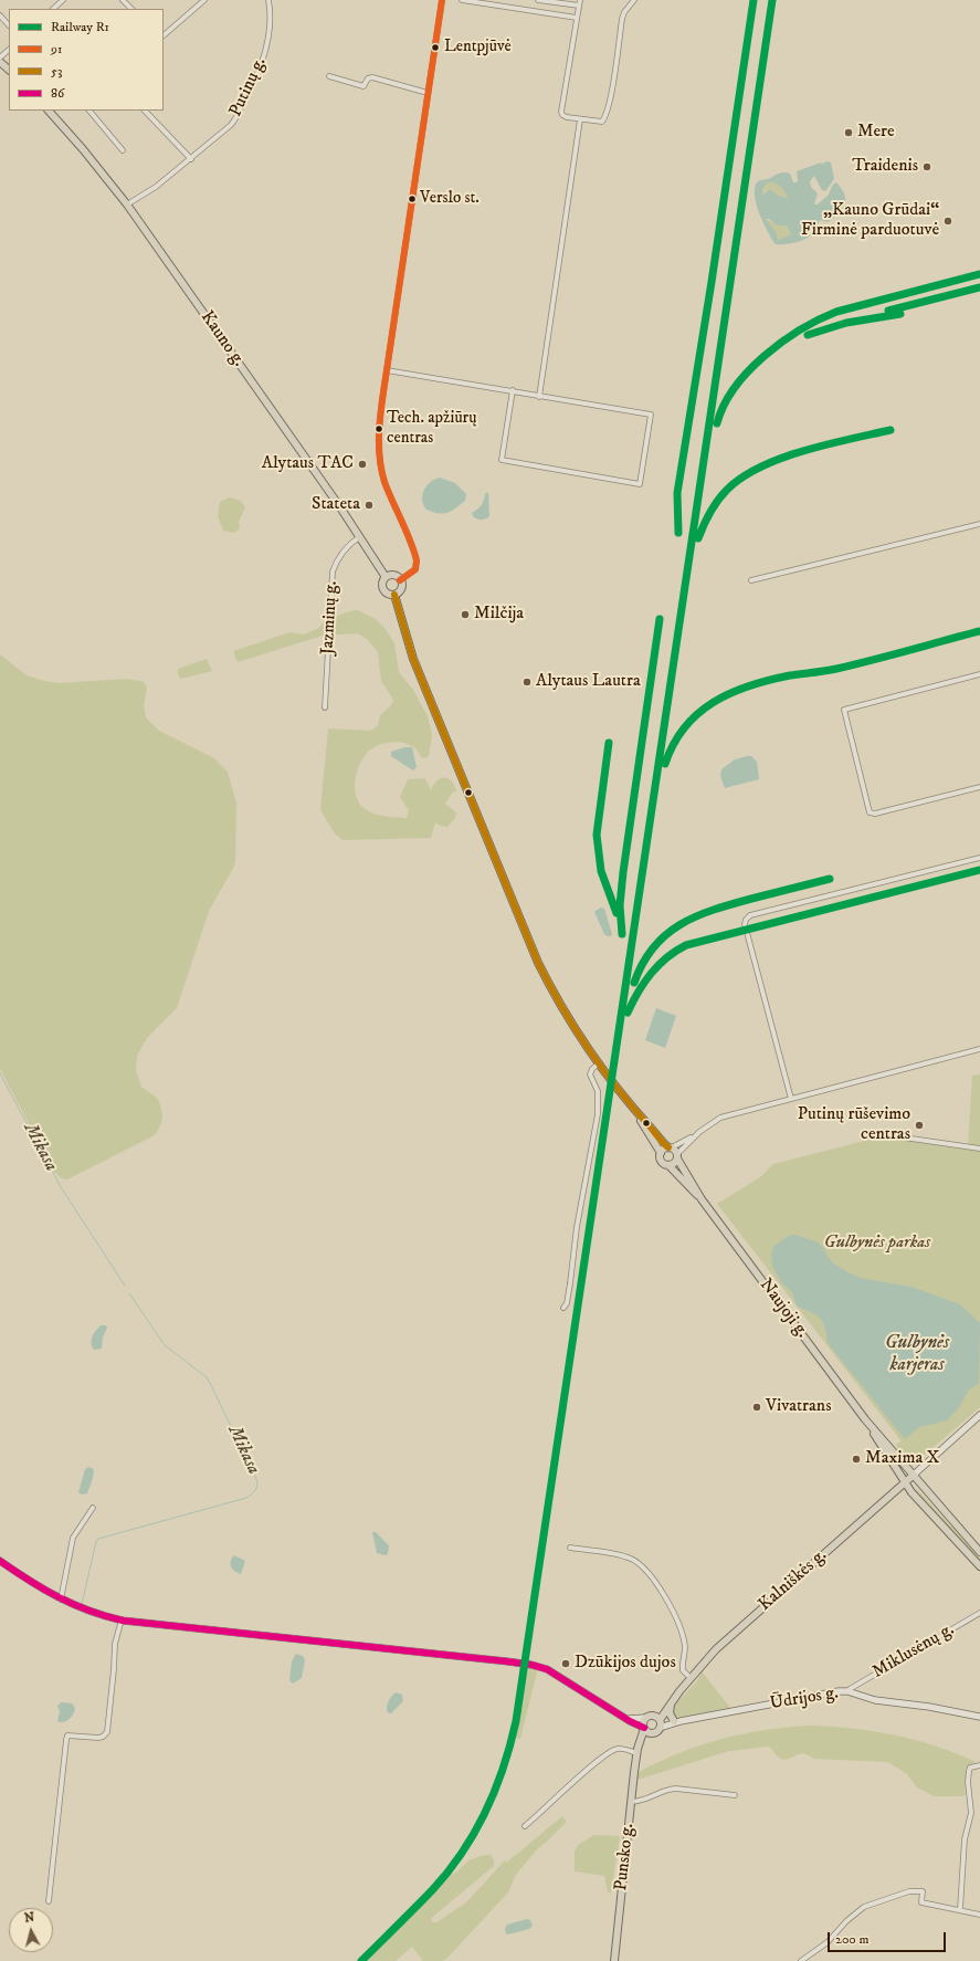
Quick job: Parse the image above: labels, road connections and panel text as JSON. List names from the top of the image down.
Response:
{
  "streets": {
    "main road": [
      "Kauno g.",
      "Naujoji g.",
      "Kalniškės g.",
      "Ūdrijos g.",
      "Punsko g."
    ],
    "street": ["Putinų g.", "Jazminų g.", "Miklusėnų g."]
  },
  "crossings": [
    ["Putinų g.", "Kauno g."],
    ["Kauno g.", "Jazminų g."],
    ["Naujoji g.", "Kalniškės g."],
    ["Kalniškės g.", "Ūdrijos g."],
    ["Kalniškės g.", "Punsko g."],
    ["Miklusėnų g.", "Ūdrijos g."],
    ["Ūdrijos g.", "Punsko g."]
  ],
  "water": ["Mikasa", "Gulbynės karjeras"],
  "parks": ["Gulbynės parkas"],
  "places": [
    "Lentpjūvė",
    "Mere",
    "Traidenis",
    "Verslo st.",
    "„Kauno Grūdai“ Firminė parduotuvė",
    "Tech. apžiūrų centras",
    "Alytaus TAC",
    "Stateta",
    "Milčija",
    "Alytaus Lautra",
    "Putinų rūševimo centras",
    "Vivatrans",
    "Maxima X",
    "Dzūkijos dujos"
  ],
  "lines": [
    "rail line R1",
    "transit line 91",
    "transit line 53",
    "transit line 86"
  ],
  "legend": [
    "Railway R1",
    "91",
    "53",
    "86"
  ],
  "scale_bar": "200 m",
  "north": "top"
}
